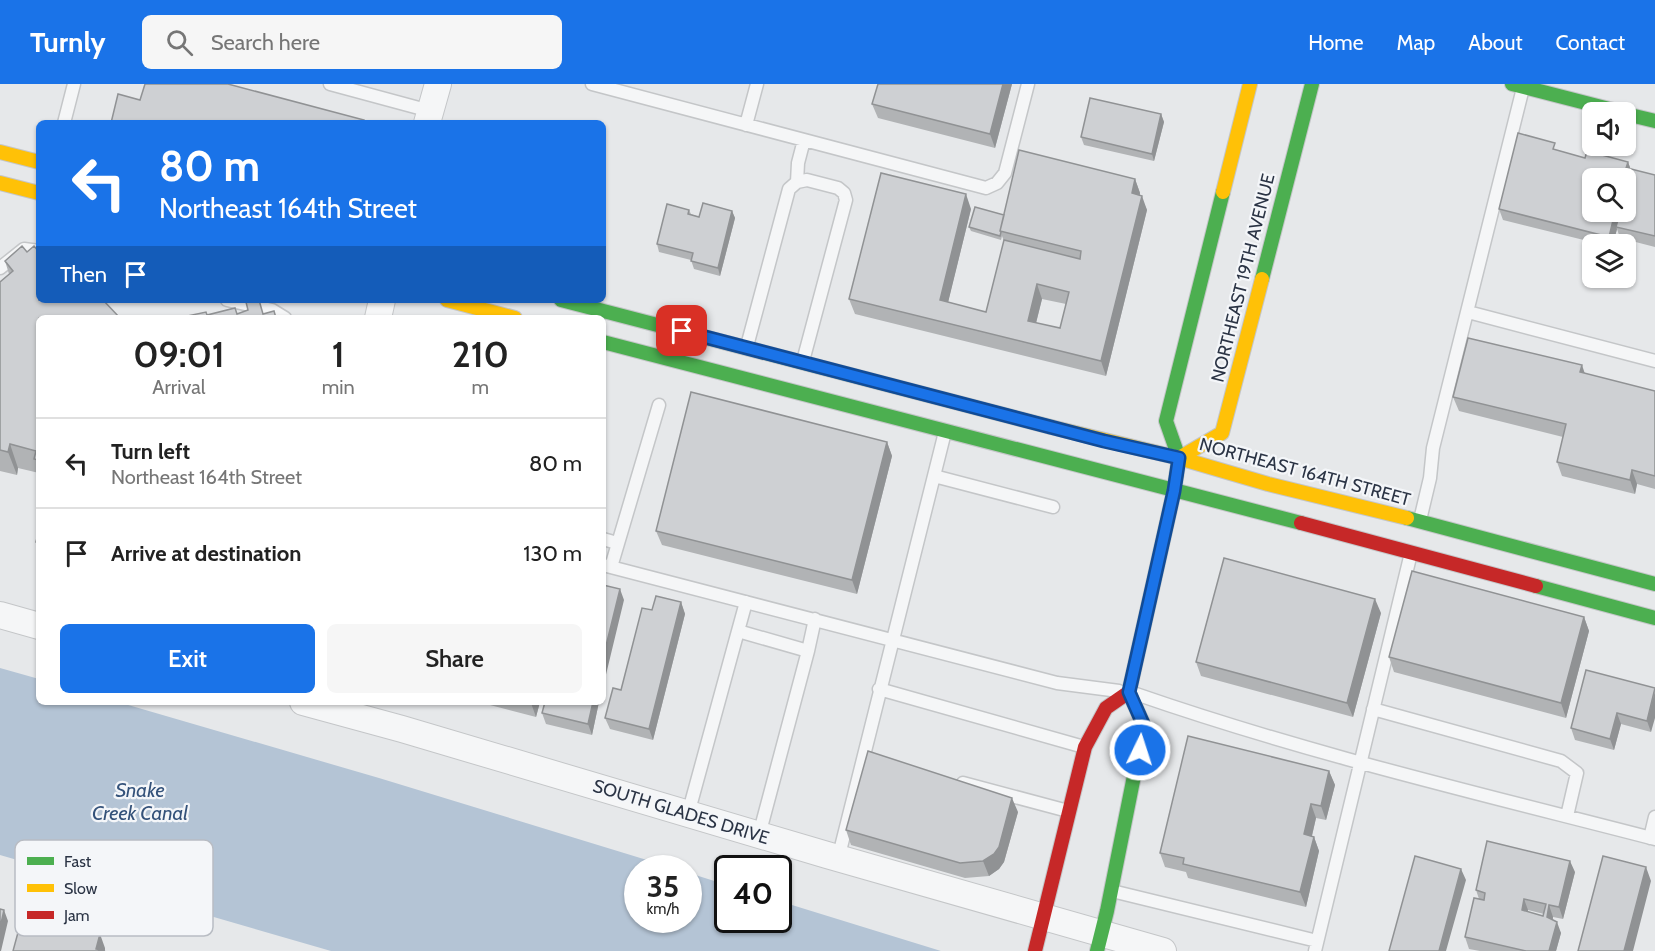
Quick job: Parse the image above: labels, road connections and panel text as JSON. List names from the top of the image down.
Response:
{
  "streets": {
    "street": ["NORTHEAST 19TH AVENUE", "NORTHEAST 164TH STREET", "SOUTH GLADES DRIVE"]
  },
  "crossings": [
    ["NORTHEAST 19TH AVENUE", "NORTHEAST 164TH STREET"]
  ],
  "water": ["Snake Creek Canal"],
  "legend": ["Fast", "Slow", "Jam"],
  "page": {
    "header": "Turnly",
    "search": "Search here",
    "nav": [
      "Home",
      "Map",
      "About",
      "Contact"
    ],
    "turn": ["80 m", "Northeast 164th Street"],
    "then": "Then",
    "eta": [
      "09:01",
      "Arrival",
      "1",
      "min",
      "210",
      "m"
    ],
    "list": [
      {
        "name": "Turn left",
        "note": "Northeast 164th Street",
        "value": "80 m"
      },
      {
        "name": "Arrive at destination",
        "value": "130 m"
      }
    ],
    "buttons": ["Exit", "Share"],
    "speed": "35 km/h",
    "limit": "40"
  }
}
